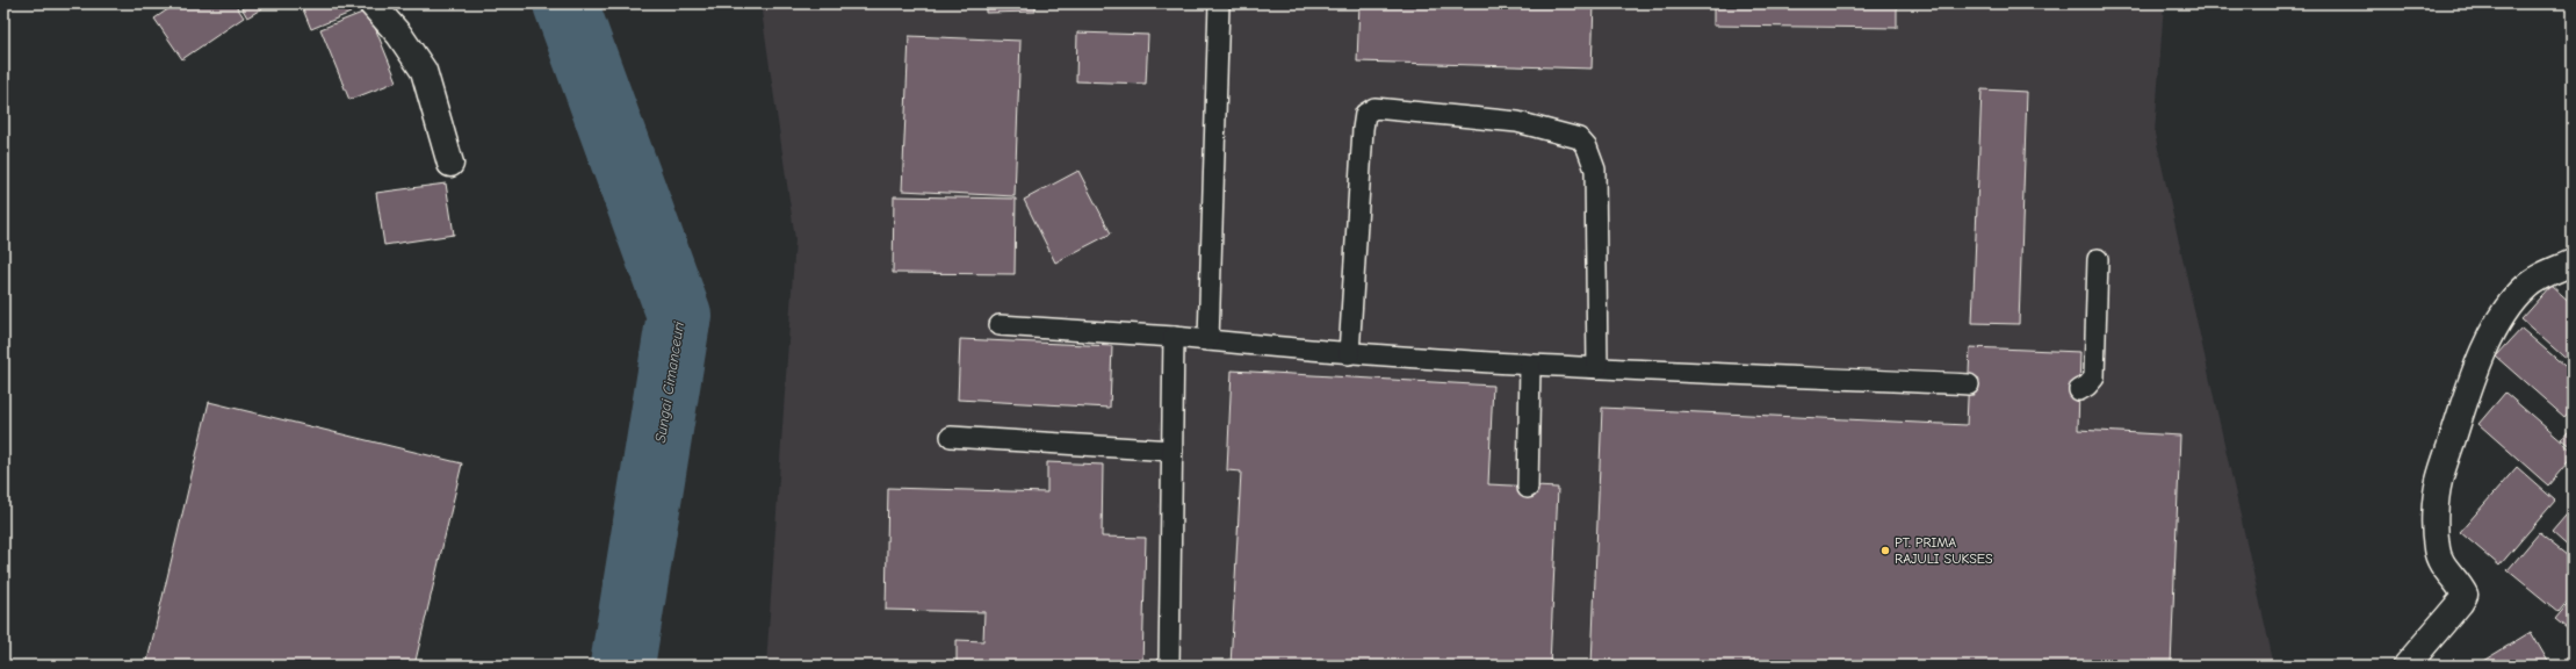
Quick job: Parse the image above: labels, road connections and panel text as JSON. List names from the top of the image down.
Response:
{
  "water": ["Sungai Cimanceuri"],
  "places": ["PT. PRIMA RAJULI SUKSES"]
}
